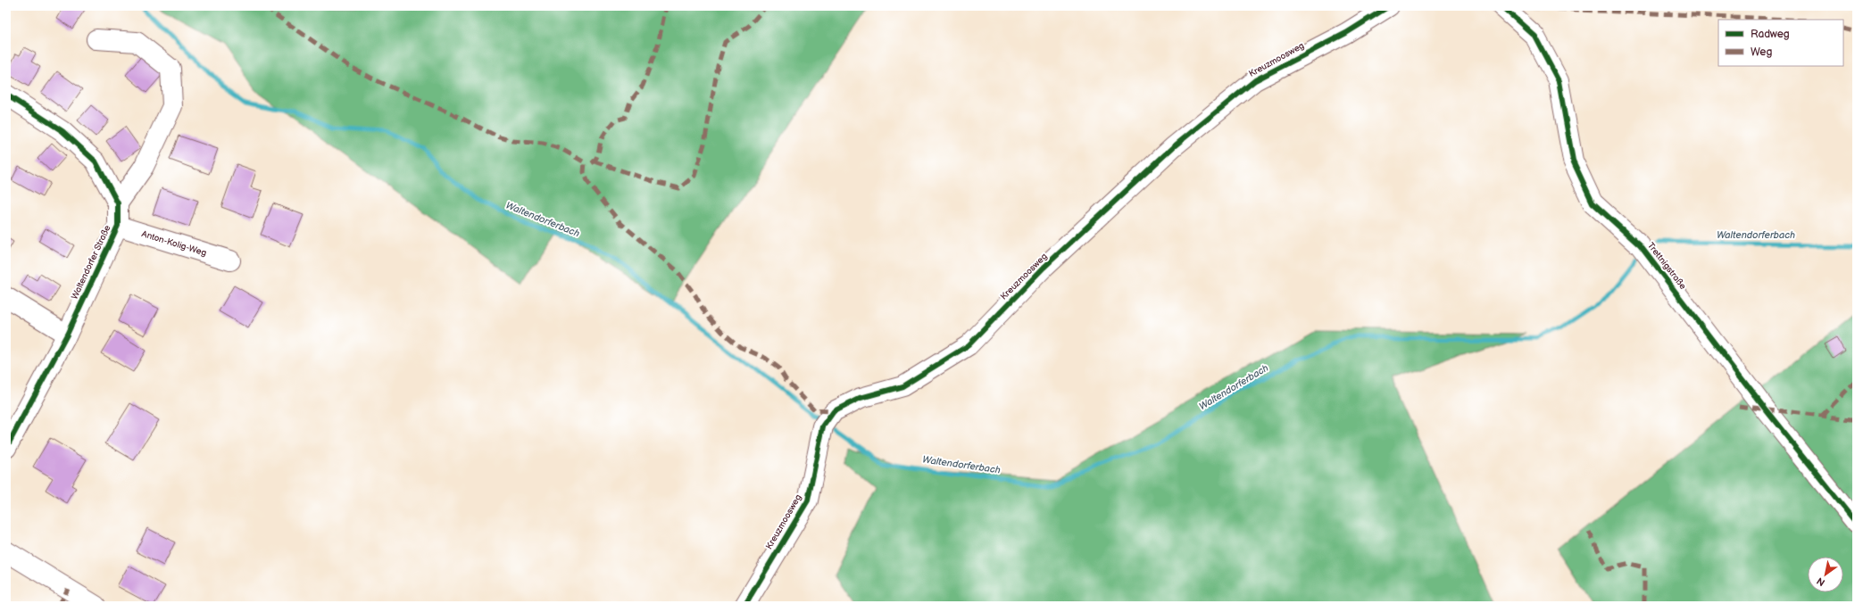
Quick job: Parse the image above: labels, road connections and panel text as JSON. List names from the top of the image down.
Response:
{
  "streets": {
    "street": [
      "Kreuzmoosweg",
      "Anton-Kolig-Weg",
      "Waltendorfer Straße",
      "Trettnigstraße"
    ]
  },
  "crossings": [
    ["Anton-Kolig-Weg", "Waltendorfer Straße"]
  ],
  "water": ["Waltendorferbach"],
  "legend": ["Radweg", "Weg"],
  "north": "bottom left"
}
